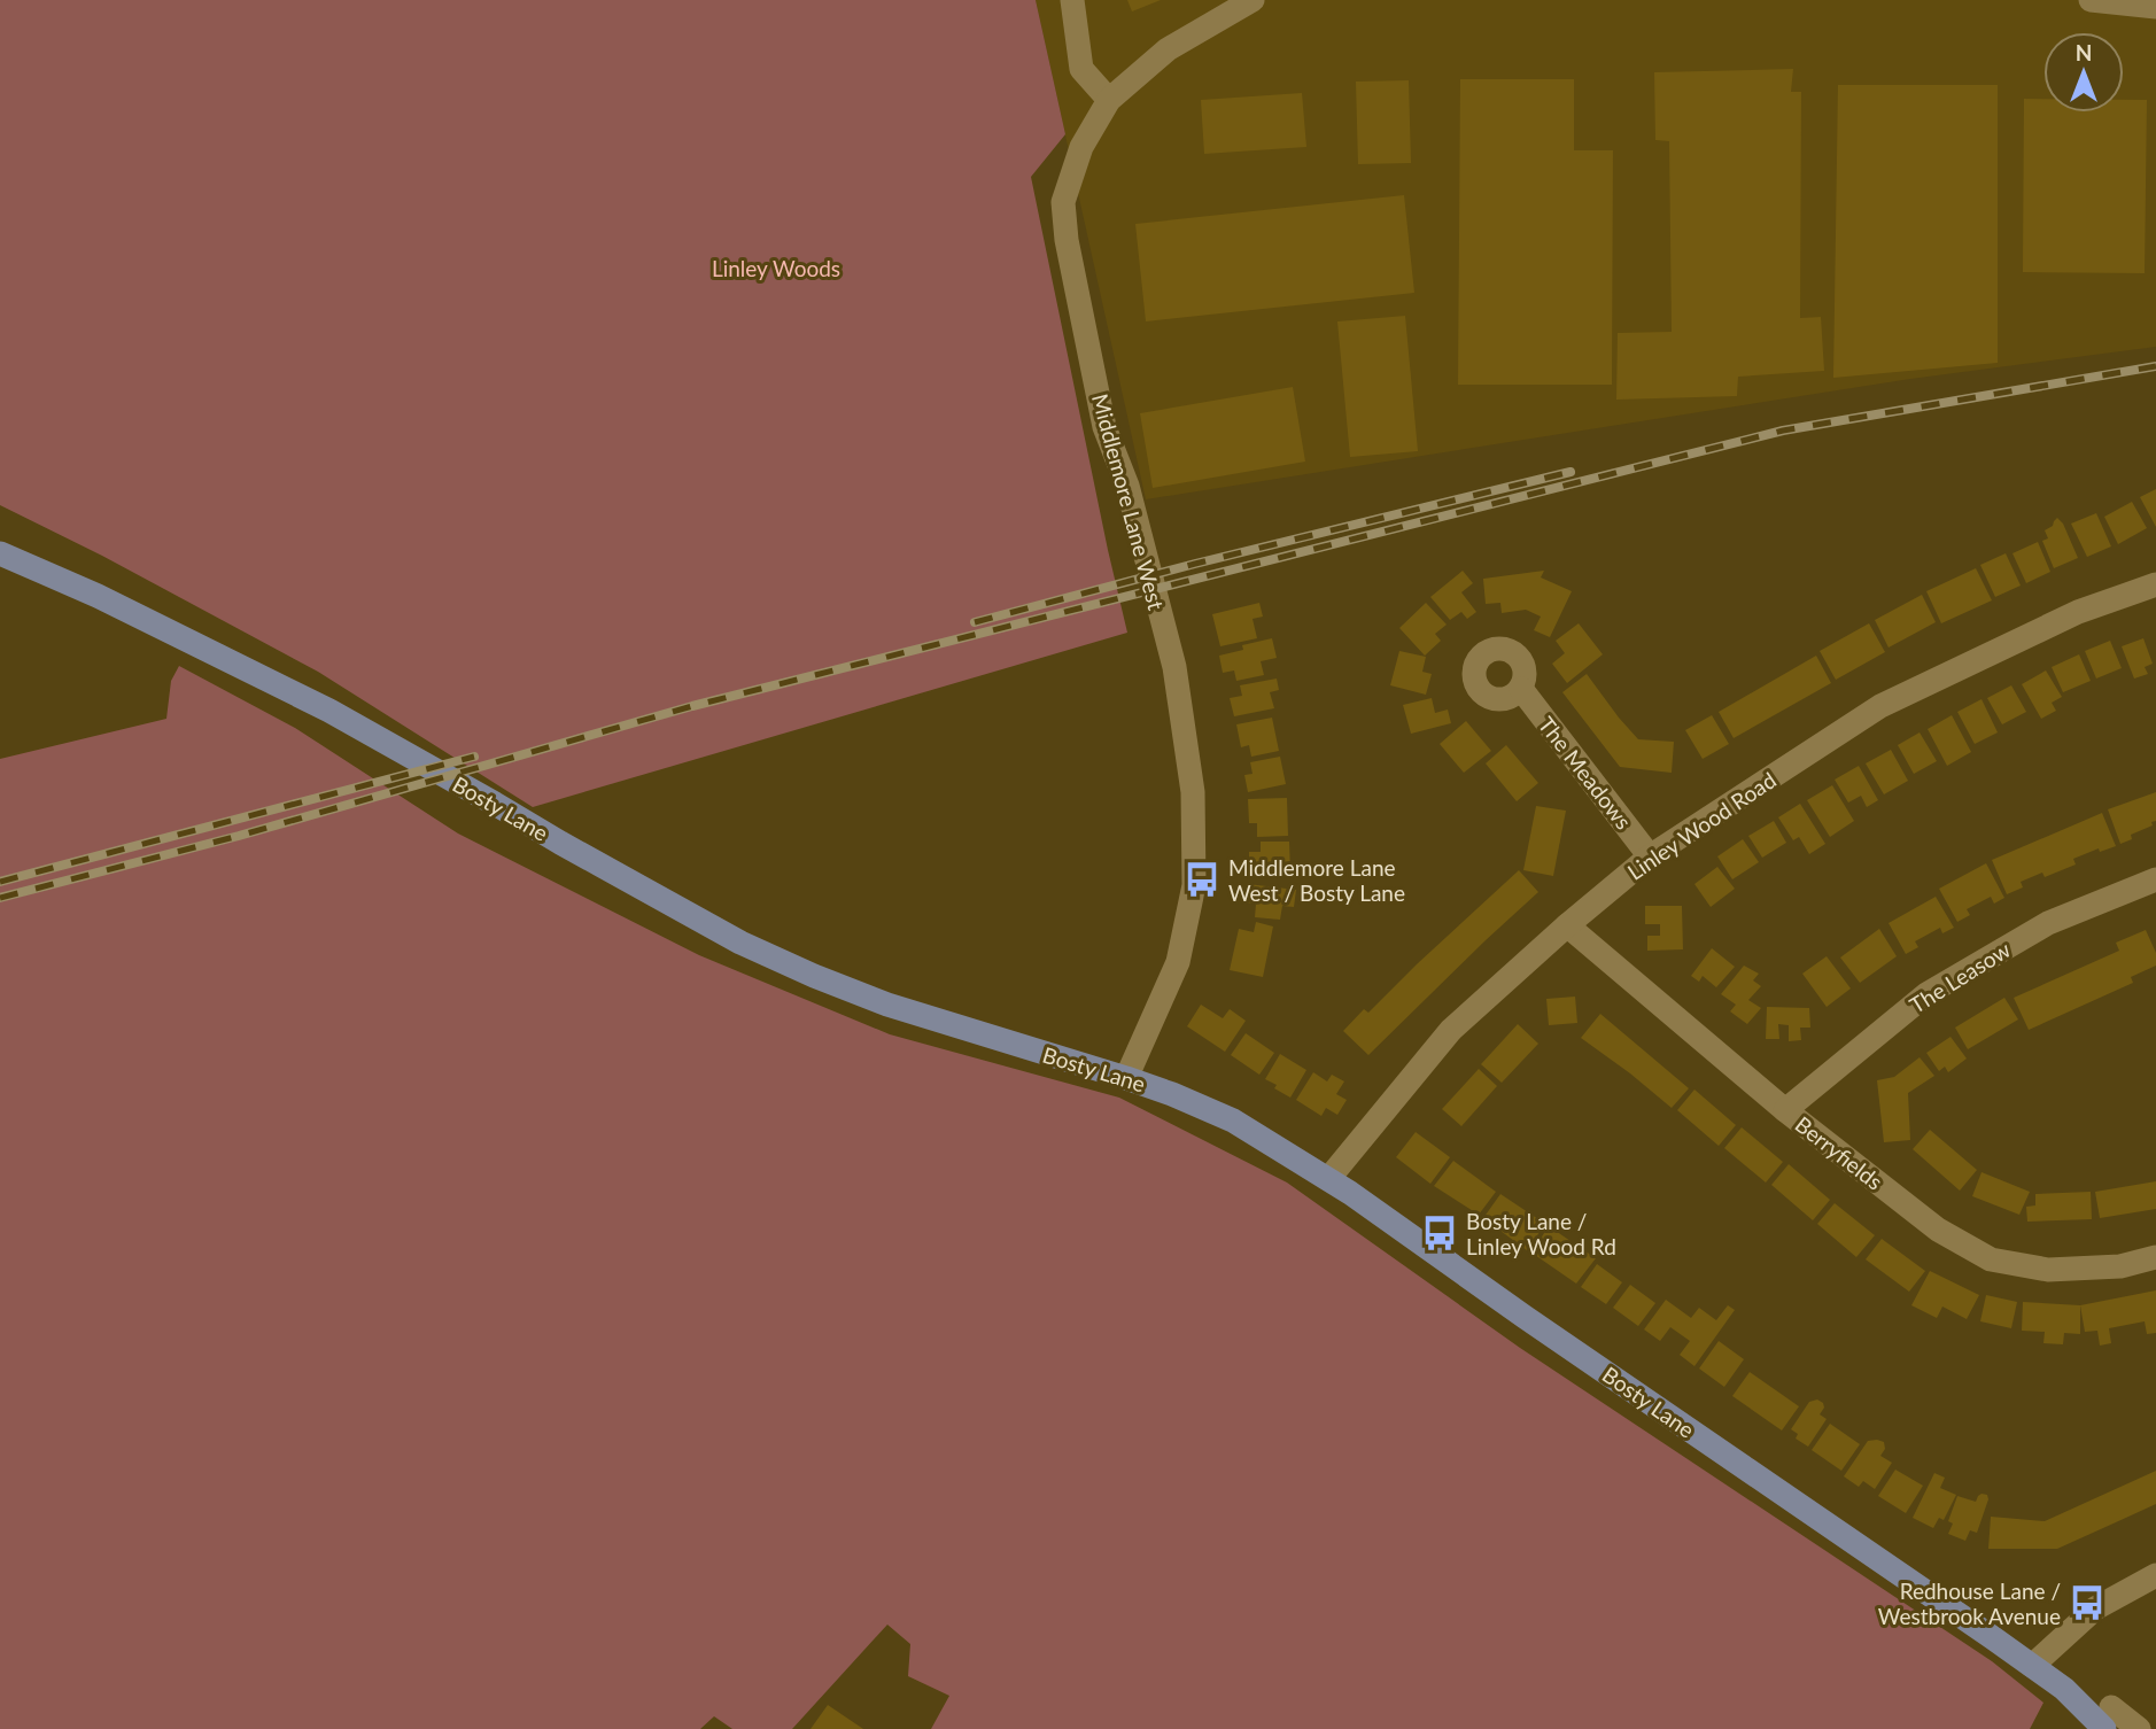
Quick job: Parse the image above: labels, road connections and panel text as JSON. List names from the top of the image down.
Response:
{
  "streets": {
    "main road": ["Bosty Lane"],
    "street": [
      "Middlemore Lane West",
      "The Meadows",
      "Linley Wood Road",
      "The Leasow",
      "Berryfields"
    ]
  },
  "crossings": [
    ["Middlemore Lane West", "Bosty Lane"],
    ["The Meadows", "Linley Wood Road"],
    ["Bosty Lane", "Linley Wood Road"],
    ["Linley Wood Road", "Berryfields"],
    ["The Leasow", "Berryfields"]
  ],
  "parks": ["Linley Woods"],
  "places": {
    "bus stop": ["Middlemore Lane West / Bosty Lane", "Bosty Lane / Linley Wood Rd", "Redhouse Lane / Westbrook Avenue"]
  },
  "north": "top"
}
